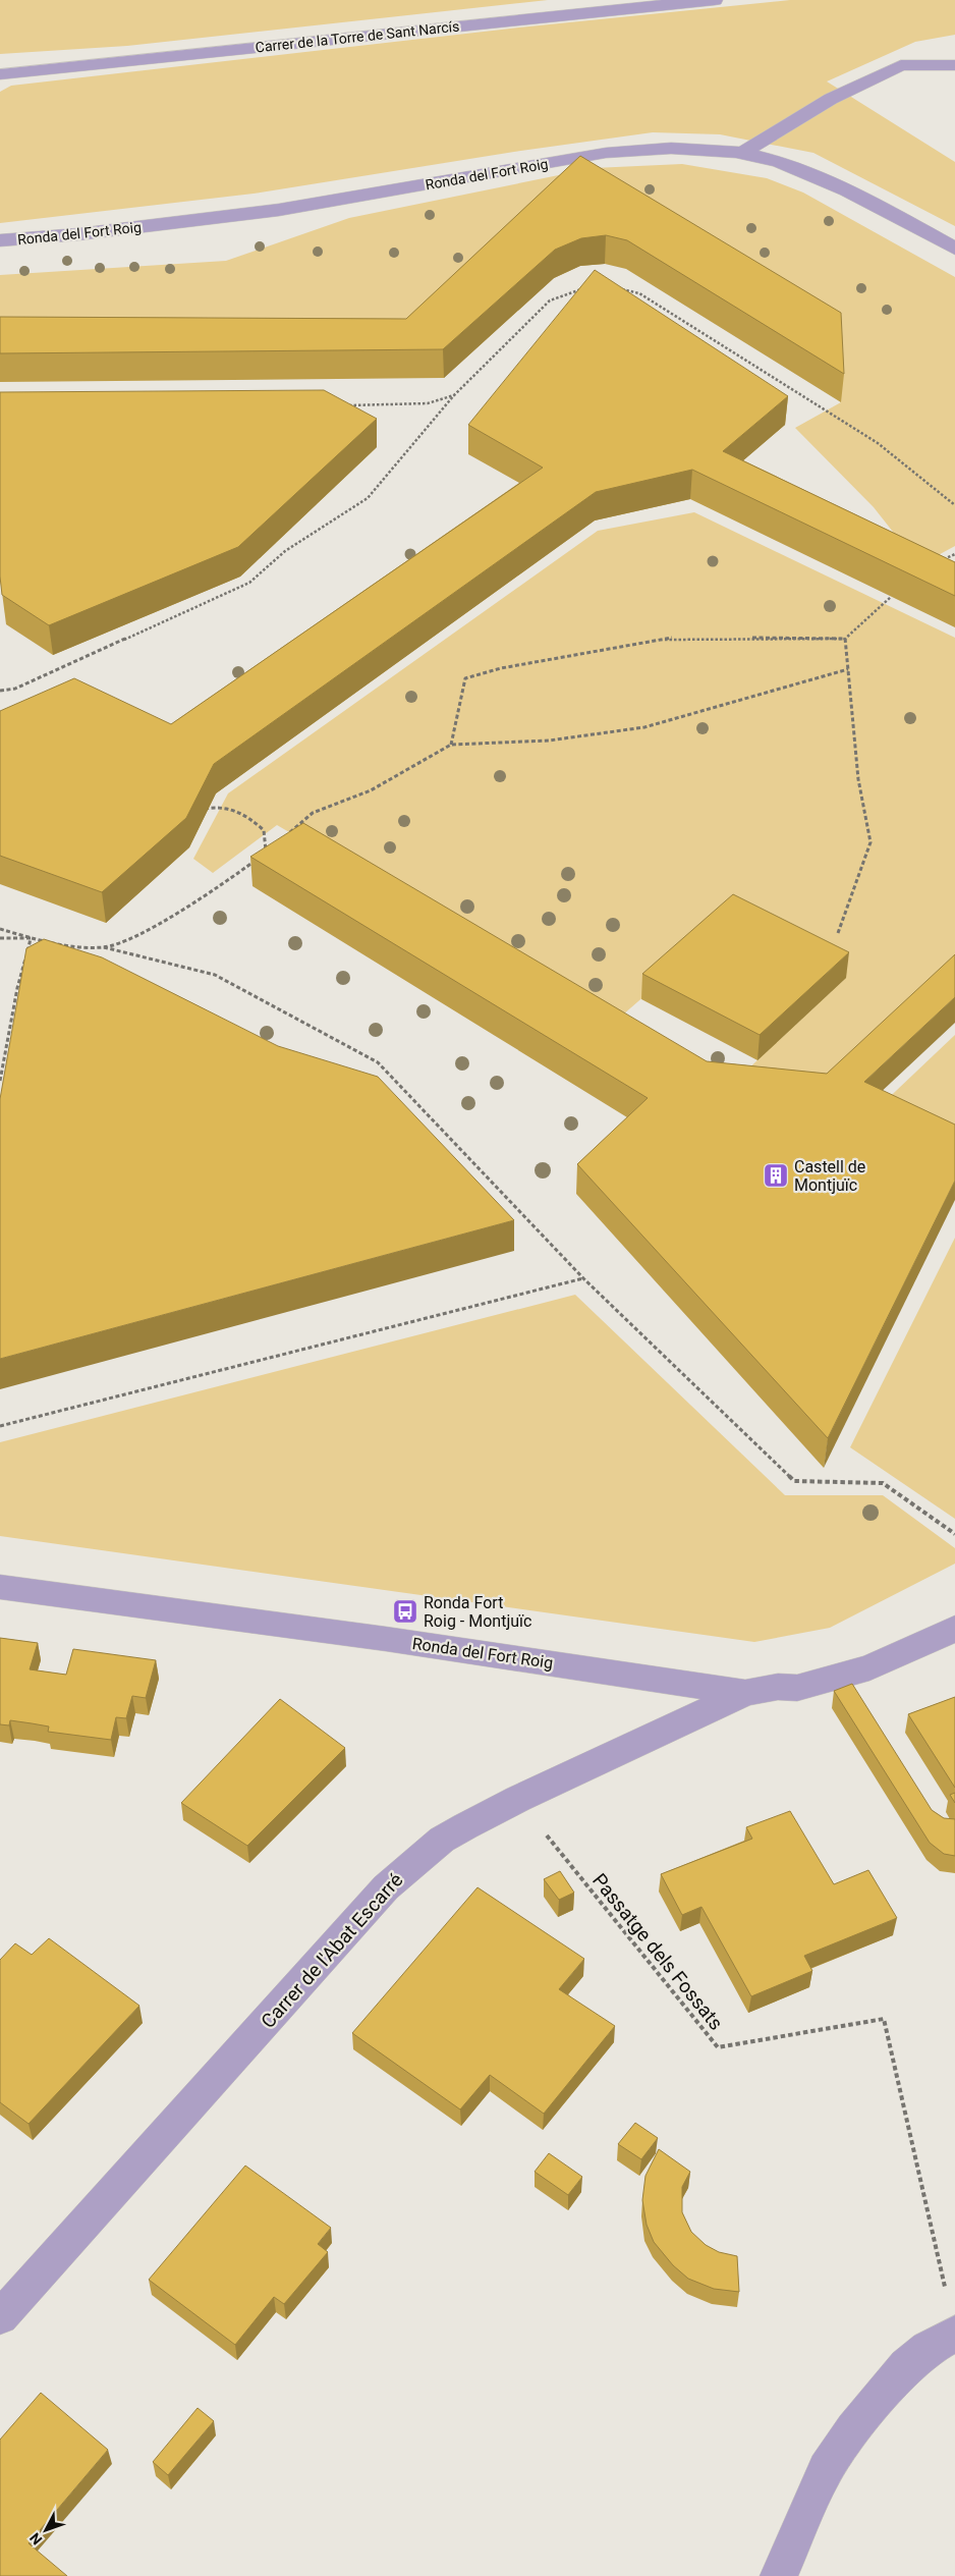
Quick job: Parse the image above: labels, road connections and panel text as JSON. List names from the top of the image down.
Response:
{
  "streets": {
    "street": ["Carrer de la Torre de Sant Narcís", "Ronda del Fort Roig", "Carrer de l'Abat Escarré"],
    "path": ["Passatge dels Fossats"]
  },
  "crossings": [
    ["Ronda del Fort Roig", "Carrer de l'Abat Escarré"],
    ["Carrer de l'Abat Escarré", "Passatge dels Fossats"]
  ],
  "places": {
    "building": ["Castell de Montjuïc"],
    "bus stop": ["Ronda Fort Roig - Montjuïc"]
  },
  "north": "bottom left"
}
